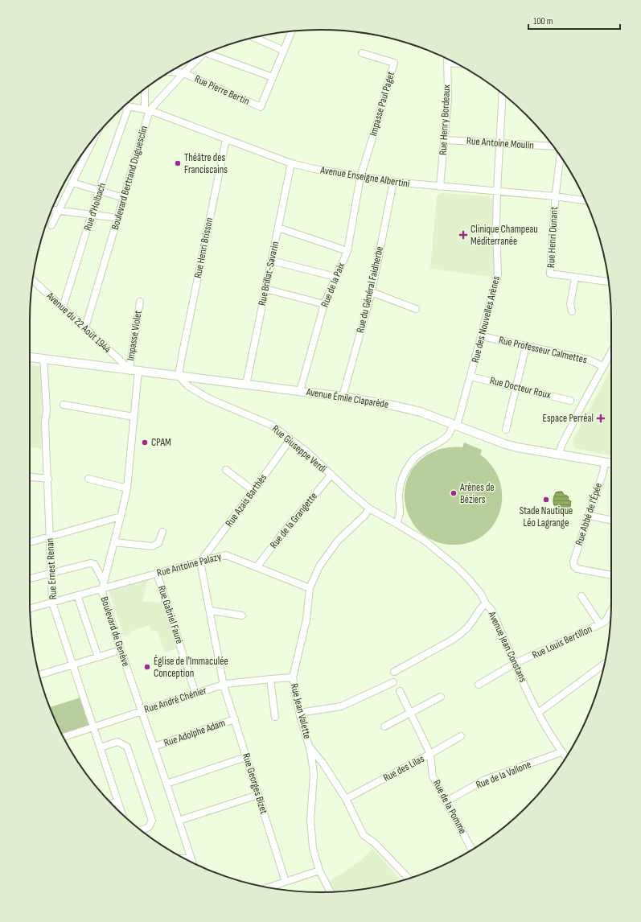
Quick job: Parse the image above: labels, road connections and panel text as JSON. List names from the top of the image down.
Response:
{
  "streets": {
    "main road": ["Avenue Émile Claparède"],
    "street": [
      "Rue Pierre Bertin",
      "Impasse Paul Paget",
      "Rue Henry Bordeaux",
      "Rue Antoine Moulin",
      "Avenue Enseigne Albertini",
      "Boulevard Bertrand Duguesclin",
      "Rue d'Holbach",
      "Rue Henri Dunant",
      "Rue Henri Brisson",
      "Rue Brillat-Savarin",
      "Rue de la Paix",
      "Rue du Général Faidherbe",
      "Rue des Nouvelles Arènes",
      "Avenue du 22 Août 1944",
      "Impasse Violet",
      "Rue Professeur Calmettes",
      "Rue Docteur Roux",
      "Rue Giuseppe Verdi",
      "Rue Azais Barthès",
      "Rue Abbé de l'Épée",
      "Rue de la Grangette",
      "Rue Antoine Palazy",
      "Rue Ernest Renan",
      "Rue Gabriel Fauré",
      "Boulevard de Genève",
      "Rue Louis Bertillon",
      "Avenue Jean Constans",
      "Rue André Chénier",
      "Rue Jean Valette",
      "Rue Adolphe Adam",
      "Rue des Lilas",
      "Rue de la Vallone",
      "Rue Georges Bizet",
      "Rue de la Pomme"
    ]
  },
  "crossings": [
    ["Rue Pierre Bertin", "Boulevard Bertrand Duguesclin"],
    ["Impasse Paul Paget", "Avenue Enseigne Albertini"],
    ["Impasse Paul Paget", "Rue de la Paix"],
    ["Rue Henry Bordeaux", "Rue Antoine Moulin"],
    ["Rue Henry Bordeaux", "Avenue Enseigne Albertini"],
    ["Rue Antoine Moulin", "Rue des Nouvelles Arènes"],
    ["Avenue Enseigne Albertini", "Boulevard Bertrand Duguesclin"],
    ["Avenue Enseigne Albertini", "Rue d'Holbach"],
    ["Avenue Enseigne Albertini", "Rue Henri Dunant"],
    ["Avenue Enseigne Albertini", "Rue Henri Brisson"],
    ["Avenue Enseigne Albertini", "Rue Brillat-Savarin"],
    ["Avenue Enseigne Albertini", "Rue de la Paix"],
    ["Avenue Enseigne Albertini", "Rue du Général Faidherbe"],
    ["Avenue Enseigne Albertini", "Rue des Nouvelles Arènes"],
    ["Boulevard Bertrand Duguesclin", "Avenue du 22 Août 1944"],
    ["Rue d'Holbach", "Avenue du 22 Août 1944"],
    ["Rue Henri Brisson", "Avenue Émile Claparède"],
    ["Rue Henri Brisson", "Rue Giuseppe Verdi"],
    ["Rue Brillat-Savarin", "Avenue Émile Claparède"],
    ["Rue de la Paix", "Avenue Émile Claparède"],
    ["Rue du Général Faidherbe", "Avenue Émile Claparède"],
    ["Rue des Nouvelles Arènes", "Rue Professeur Calmettes"],
    ["Rue des Nouvelles Arènes", "Rue Docteur Roux"],
    ["Rue des Nouvelles Arènes", "Avenue Émile Claparède"],
    ["Rue des Nouvelles Arènes", "Rue Giuseppe Verdi"],
    ["Rue des Nouvelles Arènes", "Avenue Jean Constans"],
    ["Avenue du 22 Août 1944", "Impasse Violet"],
    ["Avenue du 22 Août 1944", "Avenue Émile Claparède"],
    ["Impasse Violet", "Avenue Émile Claparède"],
    ["Avenue Émile Claparède", "Rue Giuseppe Verdi"],
    ["Avenue Émile Claparède", "Rue Abbé de l'Épée"],
    ["Avenue Émile Claparède", "Rue Ernest Renan"],
    ["Avenue Émile Claparède", "Boulevard de Genève"],
    ["Rue Giuseppe Verdi", "Rue Azais Barthès"],
    ["Rue Giuseppe Verdi", "Rue de la Grangette"],
    ["Rue Giuseppe Verdi", "Avenue Jean Constans"],
    ["Rue Giuseppe Verdi", "Rue Jean Valette"],
    ["Rue Azais Barthès", "Rue Antoine Palazy"],
    ["Rue Azais Barthès", "Rue Georges Bizet"],
    ["Rue de la Grangette", "Rue Antoine Palazy"],
    ["Rue Antoine Palazy", "Rue Ernest Renan"],
    ["Rue Antoine Palazy", "Rue Gabriel Fauré"],
    ["Rue Antoine Palazy", "Boulevard de Genève"],
    ["Rue Antoine Palazy", "Rue Jean Valette"],
    ["Rue Antoine Palazy", "Rue Georges Bizet"],
    ["Rue Ernest Renan", "Rue André Chénier"],
    ["Rue Gabriel Fauré", "Rue André Chénier"],
    ["Boulevard de Genève", "Rue André Chénier"],
    ["Boulevard de Genève", "Rue Adolphe Adam"],
    ["Rue Louis Bertillon", "Avenue Jean Constans"],
    ["Avenue Jean Constans", "Rue de la Vallone"],
    ["Rue André Chénier", "Rue Jean Valette"],
    ["Rue André Chénier", "Rue Georges Bizet"],
    ["Rue Adolphe Adam", "Rue Georges Bizet"],
    ["Rue des Lilas", "Rue de la Pomme"],
    ["Rue de la Vallone", "Rue de la Pomme"]
  ],
  "places": {
    "other": [
      "Théâtre des Franciscains",
      "CPAM",
      "Arènes de Béziers",
      "Stade Nautique Léo Lagrange",
      "Église de l'Immaculée Conception"
    ],
    "health": ["Clinique Champeau Méditerranée", "Espace Perréal"]
  },
  "scale_bar": "100 m"
}
